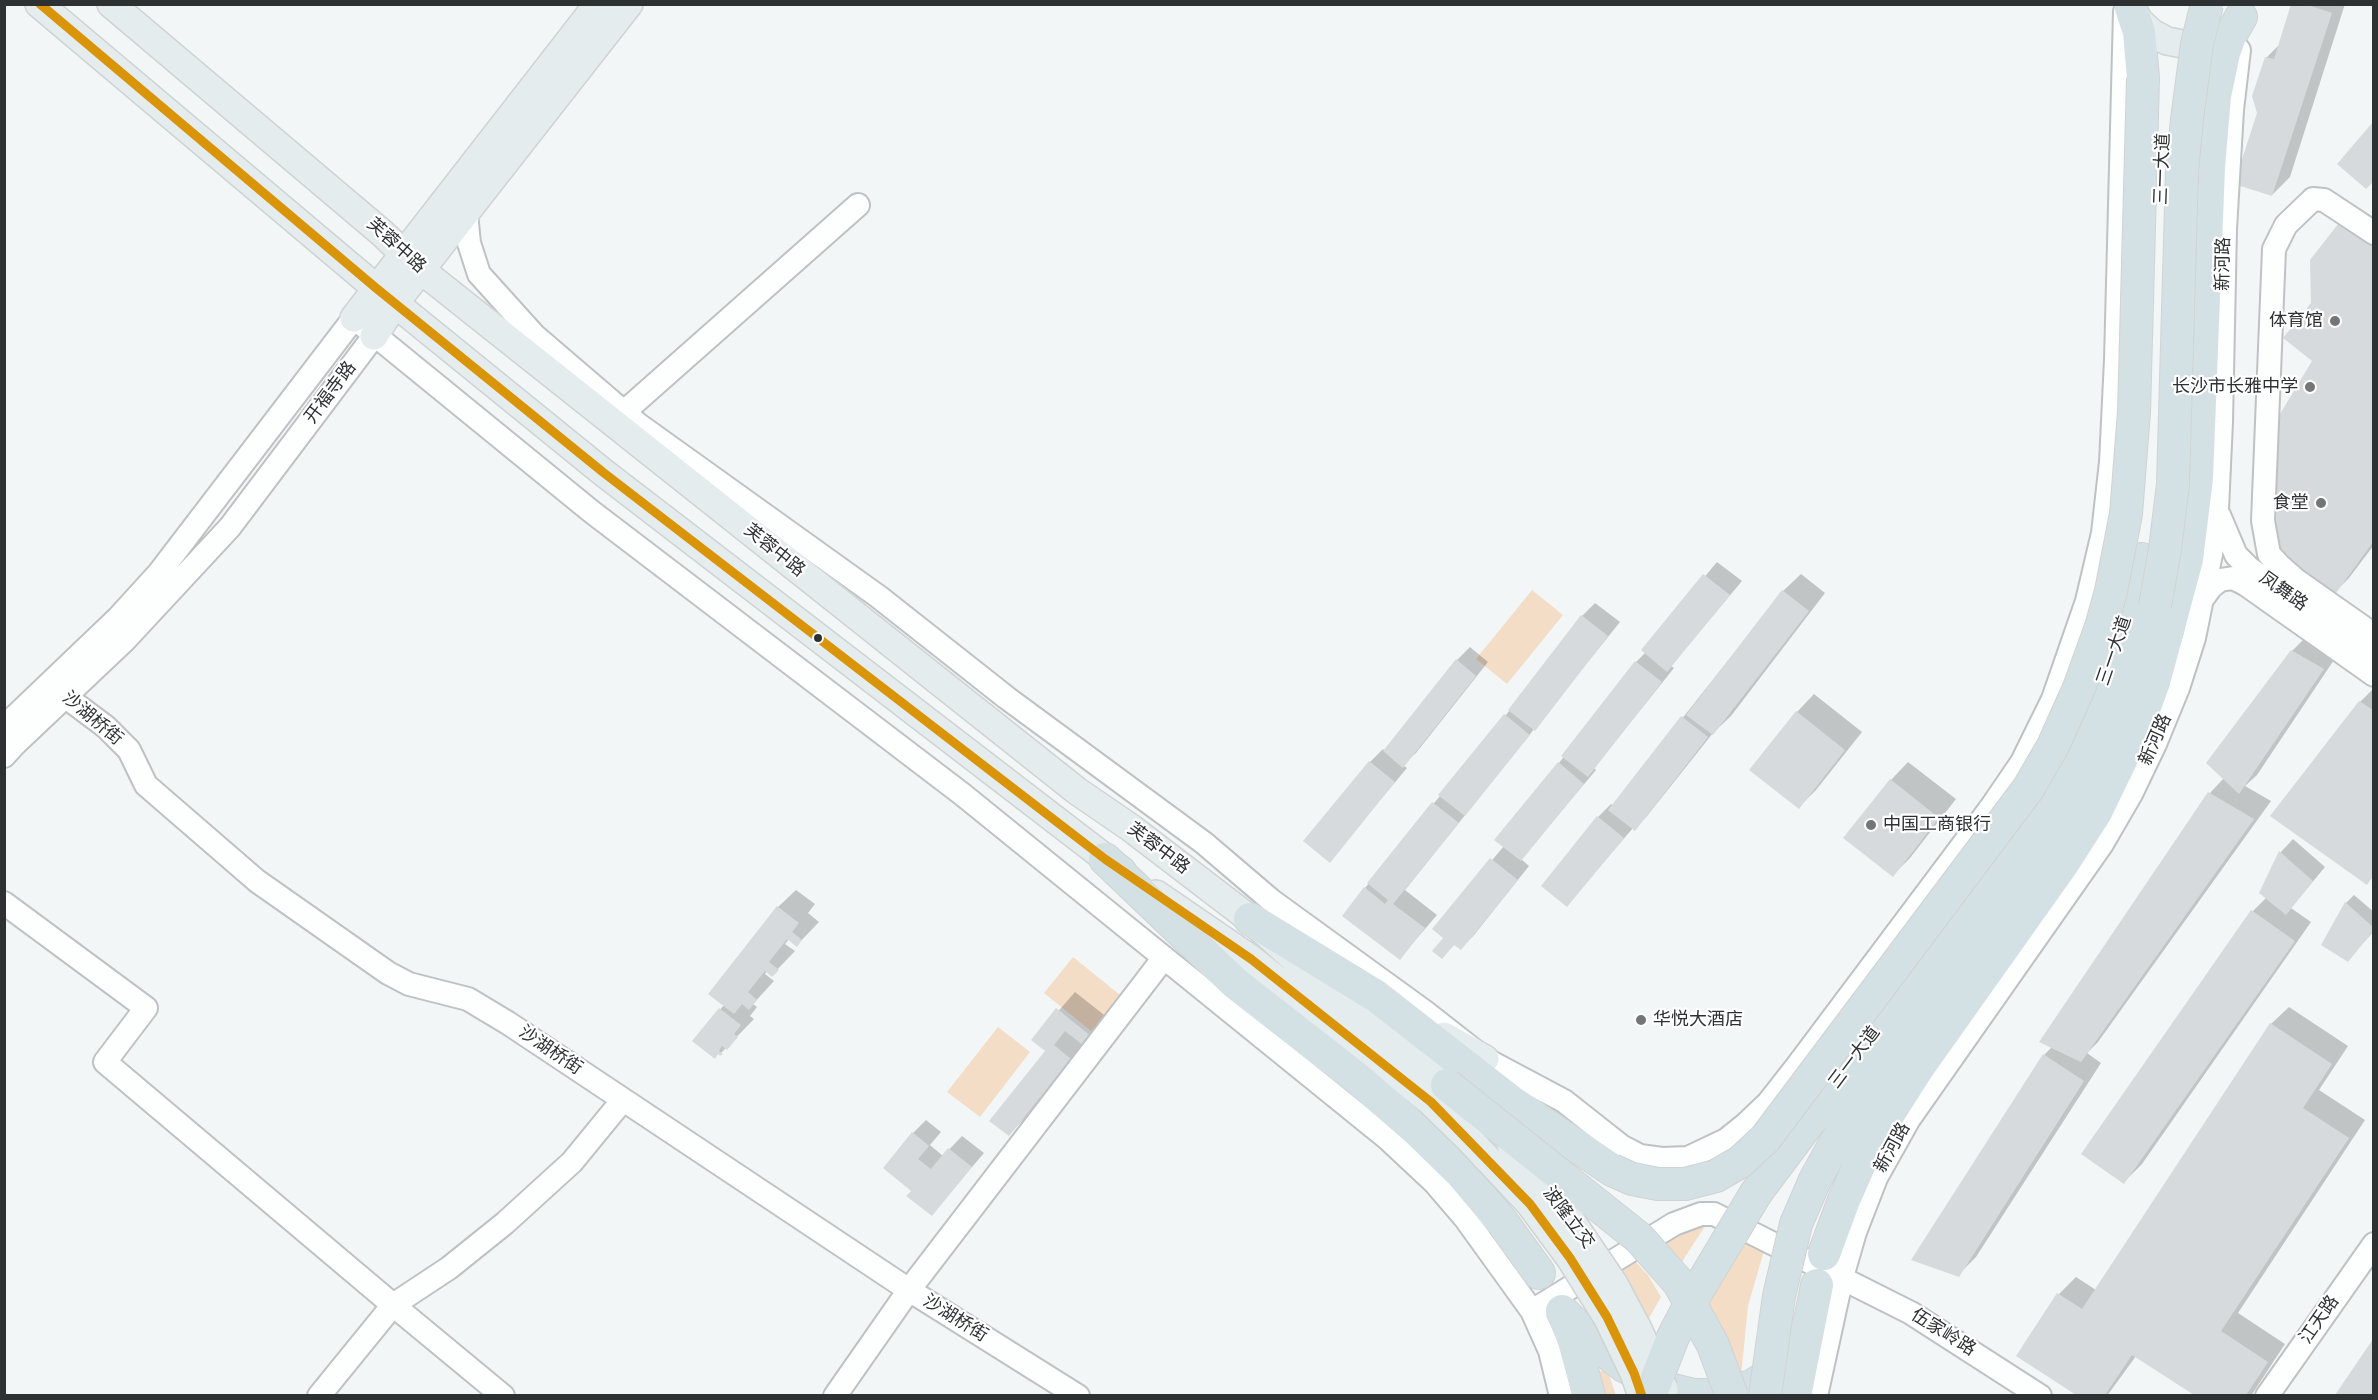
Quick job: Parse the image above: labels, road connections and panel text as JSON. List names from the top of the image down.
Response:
{
  "streets": {
    "highway": ["三一大道"],
    "main road": ["芙蓉中路", "开福寺路", "波隆立交"],
    "street": [
      "新河路",
      "凤舞路",
      "沙湖桥街",
      "江天路",
      "伍家岭路"
    ]
  },
  "crossings": [
    ["芙蓉中路", "开福寺路"],
    ["芙蓉中路", "波隆立交"],
    ["新河路", "凤舞路"],
    ["新河路", "伍家岭路"],
    ["开福寺路", "沙湖桥街"]
  ],
  "places": [
    "体育馆",
    "长沙市长雅中学",
    "食堂",
    "中国工商银行",
    "华悦大酒店"
  ]
}
